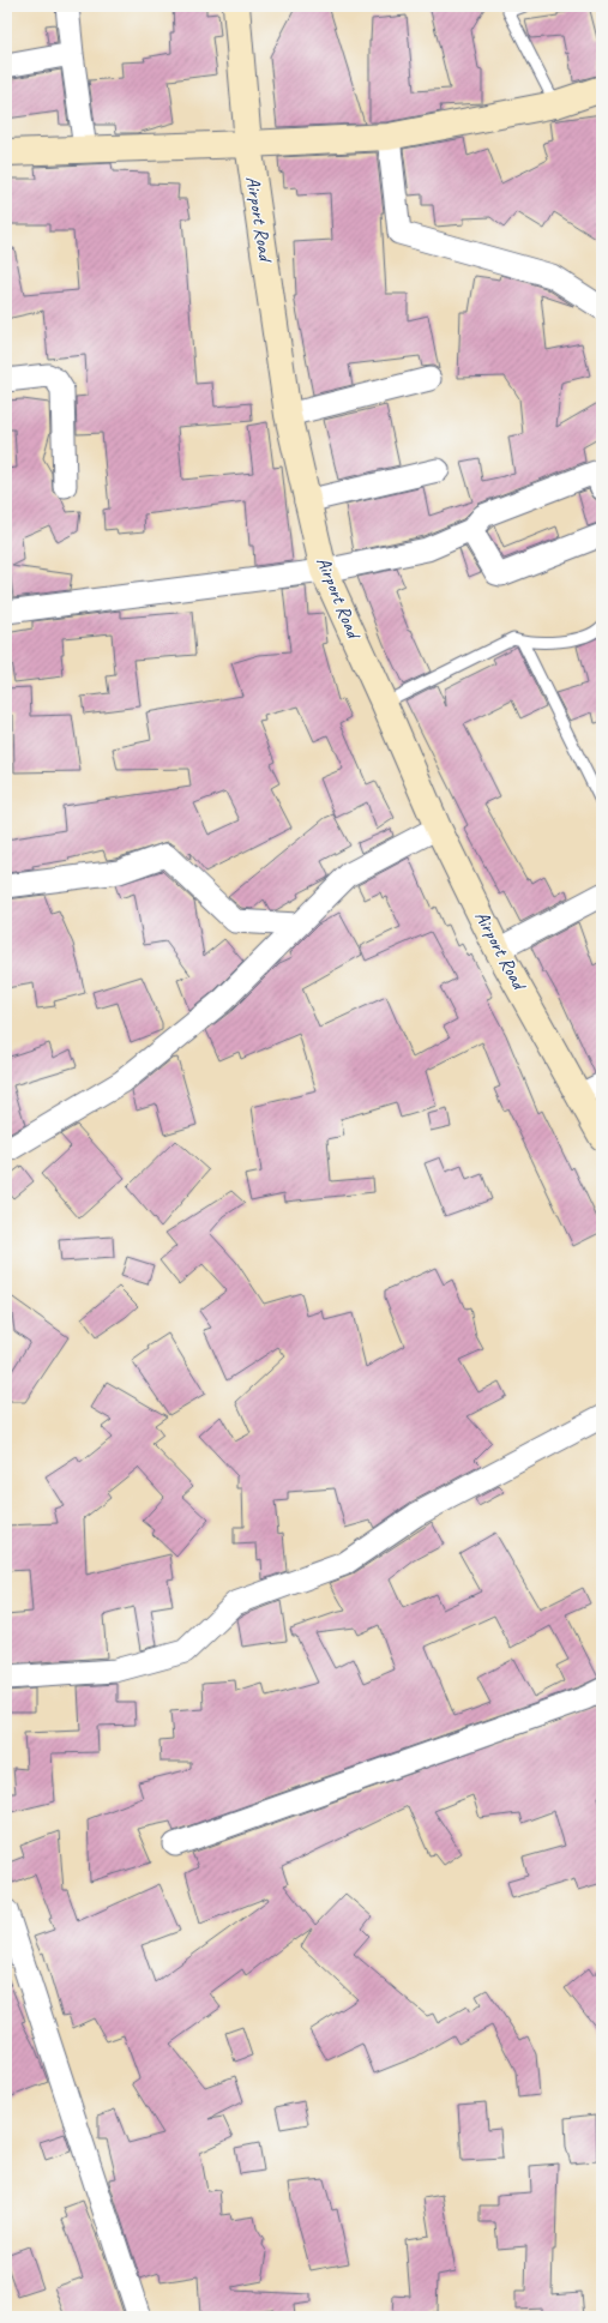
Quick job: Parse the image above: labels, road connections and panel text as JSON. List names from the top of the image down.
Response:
{
  "streets": {
    "street": ["Airport Road"]
  }
}
